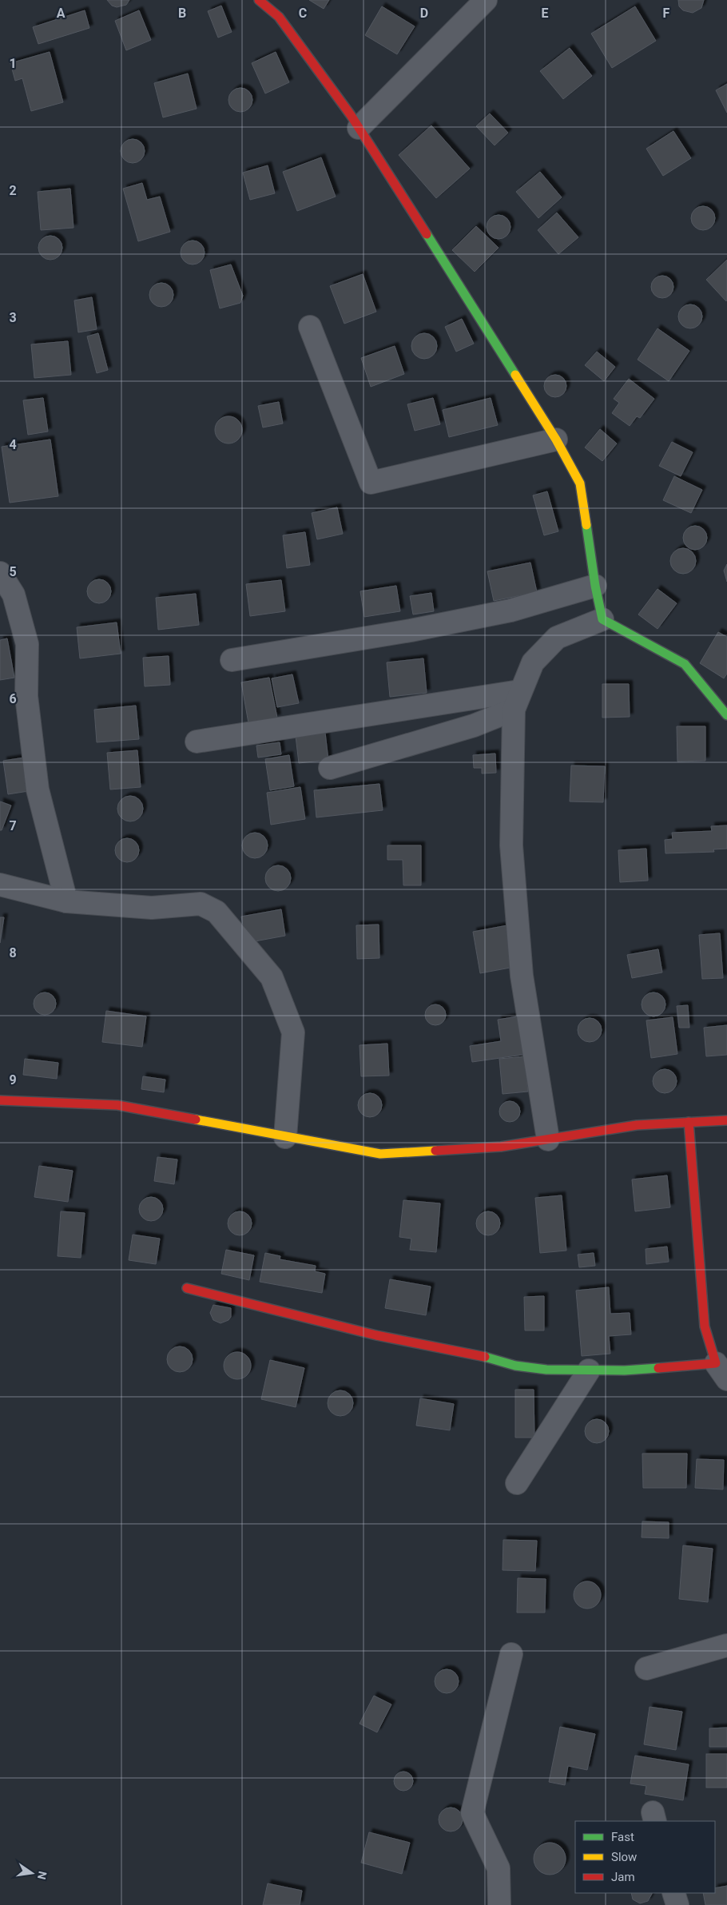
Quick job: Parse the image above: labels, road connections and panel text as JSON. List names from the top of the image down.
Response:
{
  "legend": ["Fast", "Slow", "Jam"],
  "north": "right",
  "grid": {
    "columns": [
      "A",
      "B",
      "C",
      "D",
      "E",
      "F"
    ],
    "rows": [
      "1",
      "2",
      "3",
      "4",
      "5",
      "6",
      "7",
      "8",
      "9"
    ]
  }
}
